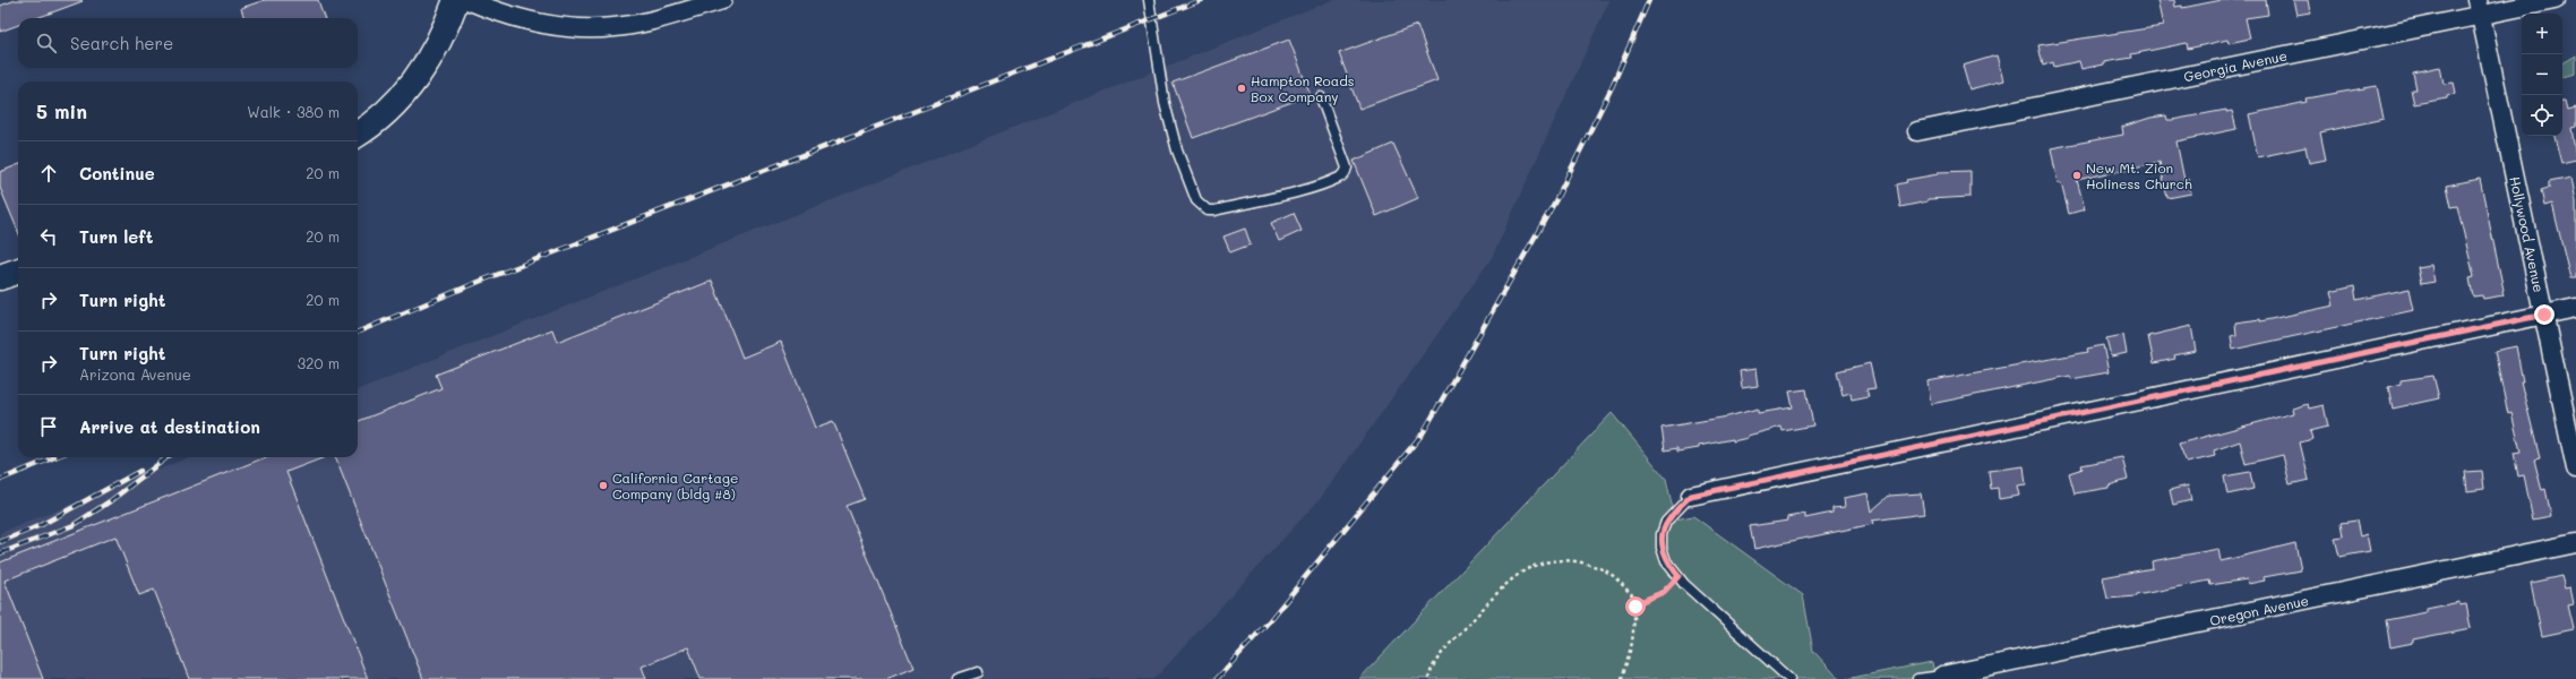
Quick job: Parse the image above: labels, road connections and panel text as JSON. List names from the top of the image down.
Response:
{
  "streets": {
    "street": ["Georgia Avenue", "Hollywood Avenue", "Oregon Avenue"]
  },
  "crossings": [
    ["Georgia Avenue", "Hollywood Avenue"]
  ],
  "places": ["Hampton Roads Box Company", "New Mt. Zion Holiness Church", "California Cartage Company (bldg #8)"],
  "page": {
    "map_buttons": ["+", "−"],
    "search": "Search here",
    "heading": ["5 min", "Walk · 380 m"],
    "list": [
      ["Continue", "20 m"],
      ["Turn left", "20 m"],
      ["Turn right", "20 m"],
      ["Turn right", "Arizona Avenue", "320 m"],
      "Arrive at destination"
    ]
  }
}
